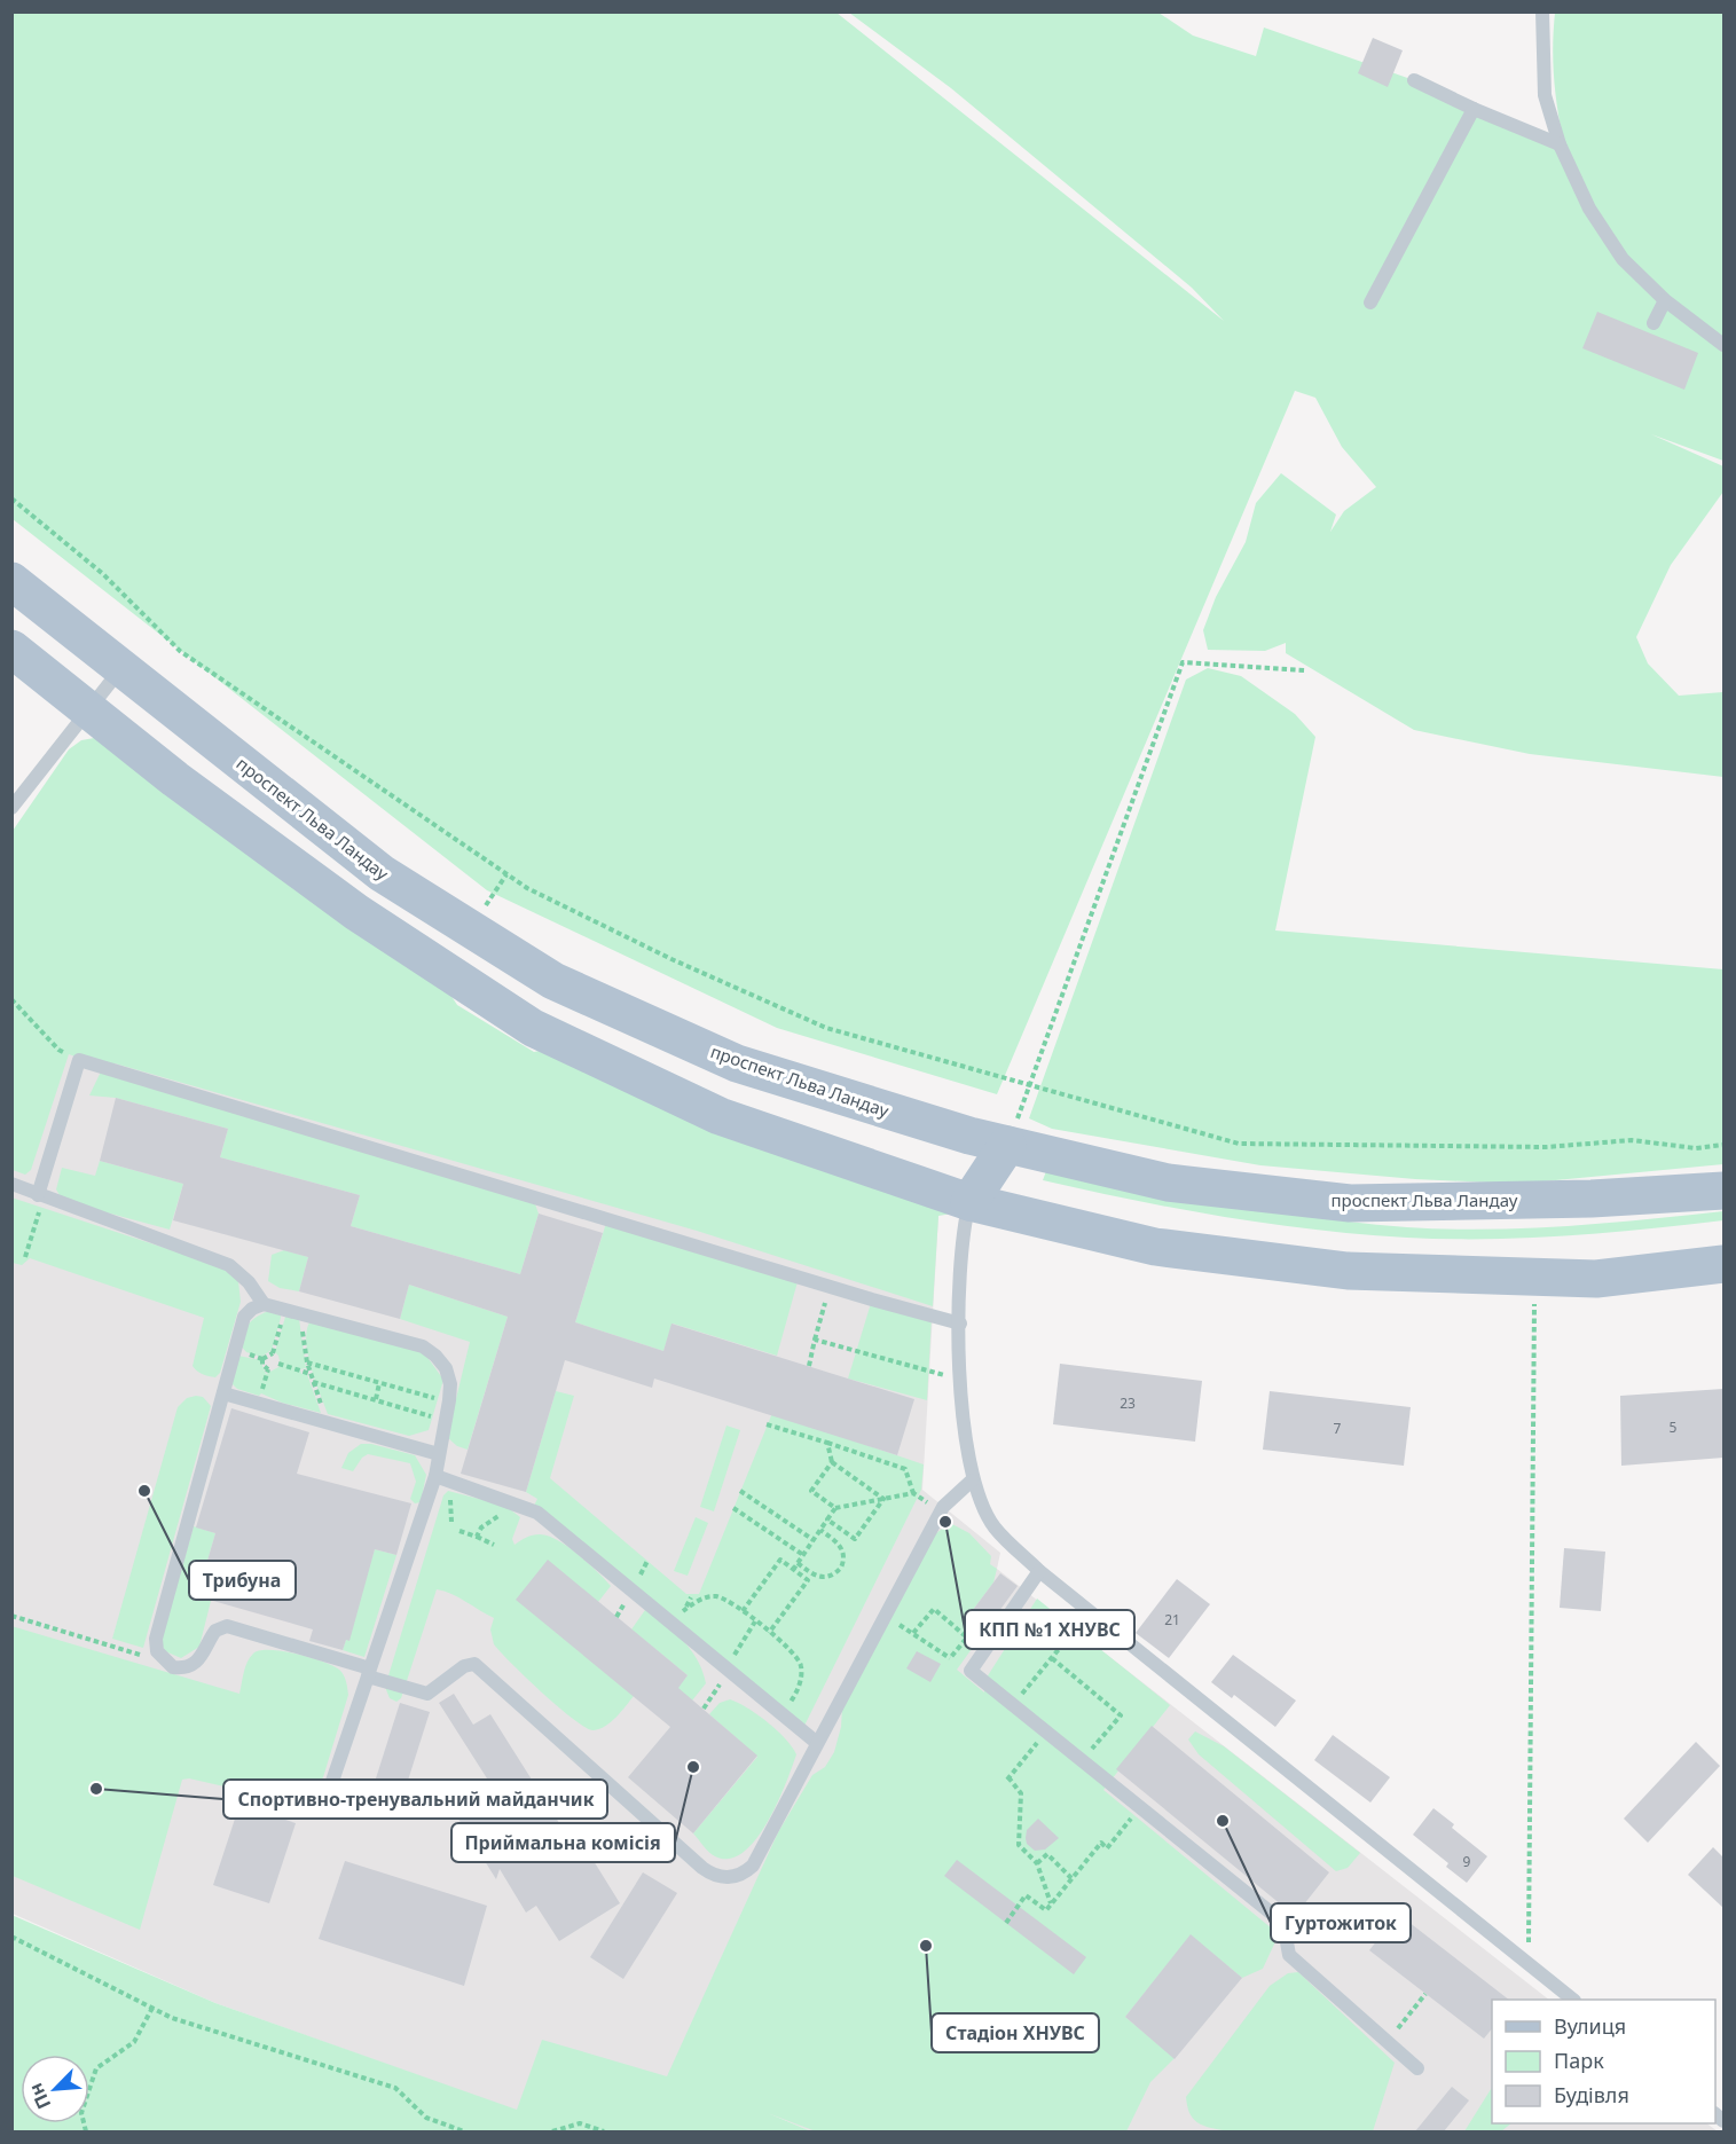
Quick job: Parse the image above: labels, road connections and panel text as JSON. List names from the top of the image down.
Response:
{
  "streets": {
    "main road": ["проспект Льва Ландау"]
  },
  "places": [
    "Трибуна",
    "КПП №1 ХНУВС",
    "Приймальна комісія",
    "Спортивно-тренувальний майданчик",
    "Гуртожиток",
    "Стадіон ХНУВС"
  ],
  "house_numbers": [
    "23",
    "5",
    "7",
    "21",
    "9"
  ],
  "legend": ["Вулиця", "Парк", "Будівля"],
  "north": "bottom left"
}
